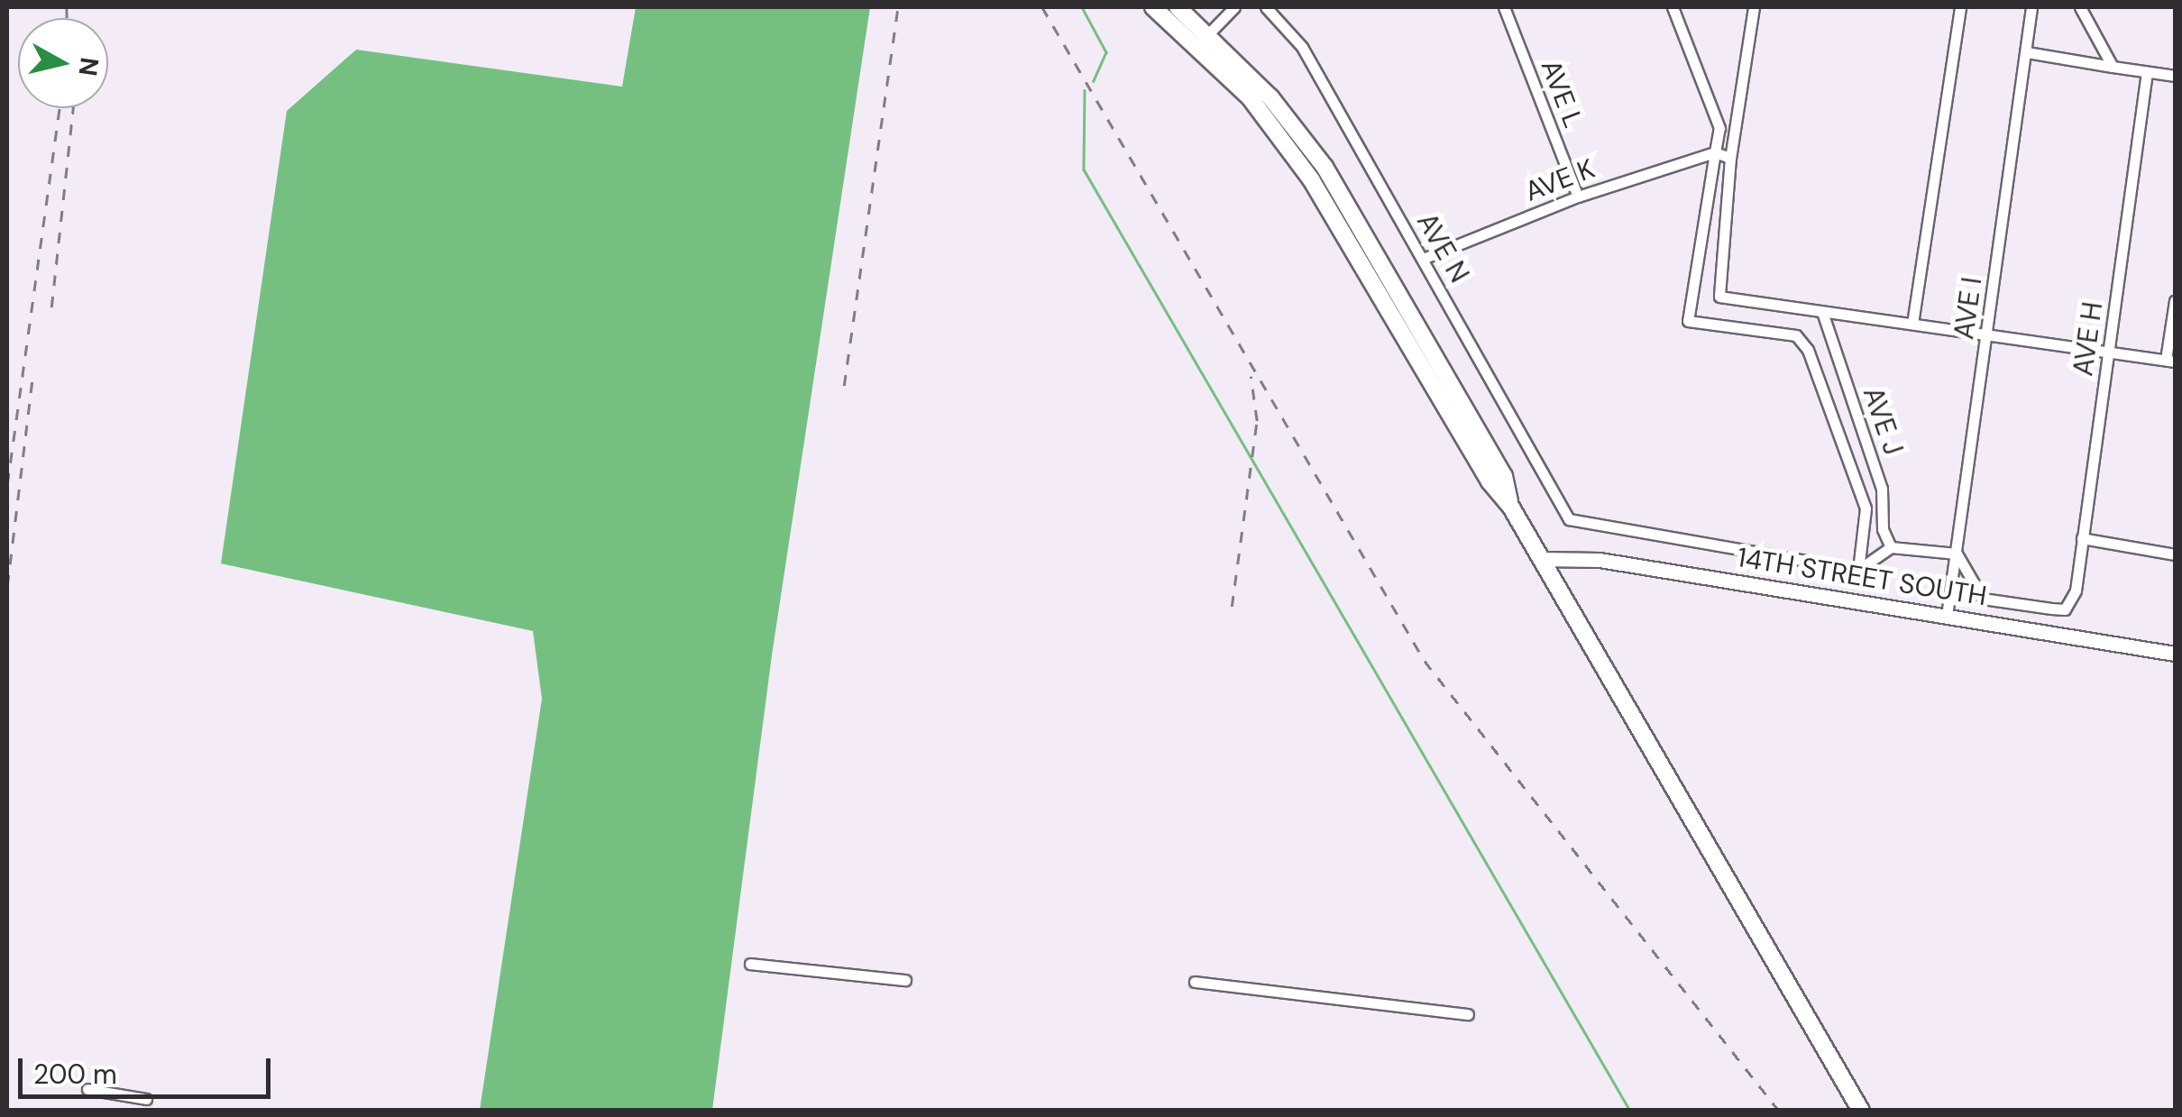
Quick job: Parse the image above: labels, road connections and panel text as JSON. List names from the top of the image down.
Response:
{
  "streets": {
    "street": [
      "AVE L",
      "AVE K",
      "AVE N",
      "AVE I",
      "AVE H",
      "AVE J",
      "14TH STREET SOUTH"
    ]
  },
  "crossings": [
    ["AVE L", "AVE K"],
    ["AVE K", "AVE N"],
    ["AVE I", "AVE H"],
    ["AVE I", "14TH STREET SOUTH"]
  ],
  "scale_bar": "200 m",
  "north": "right"
}
